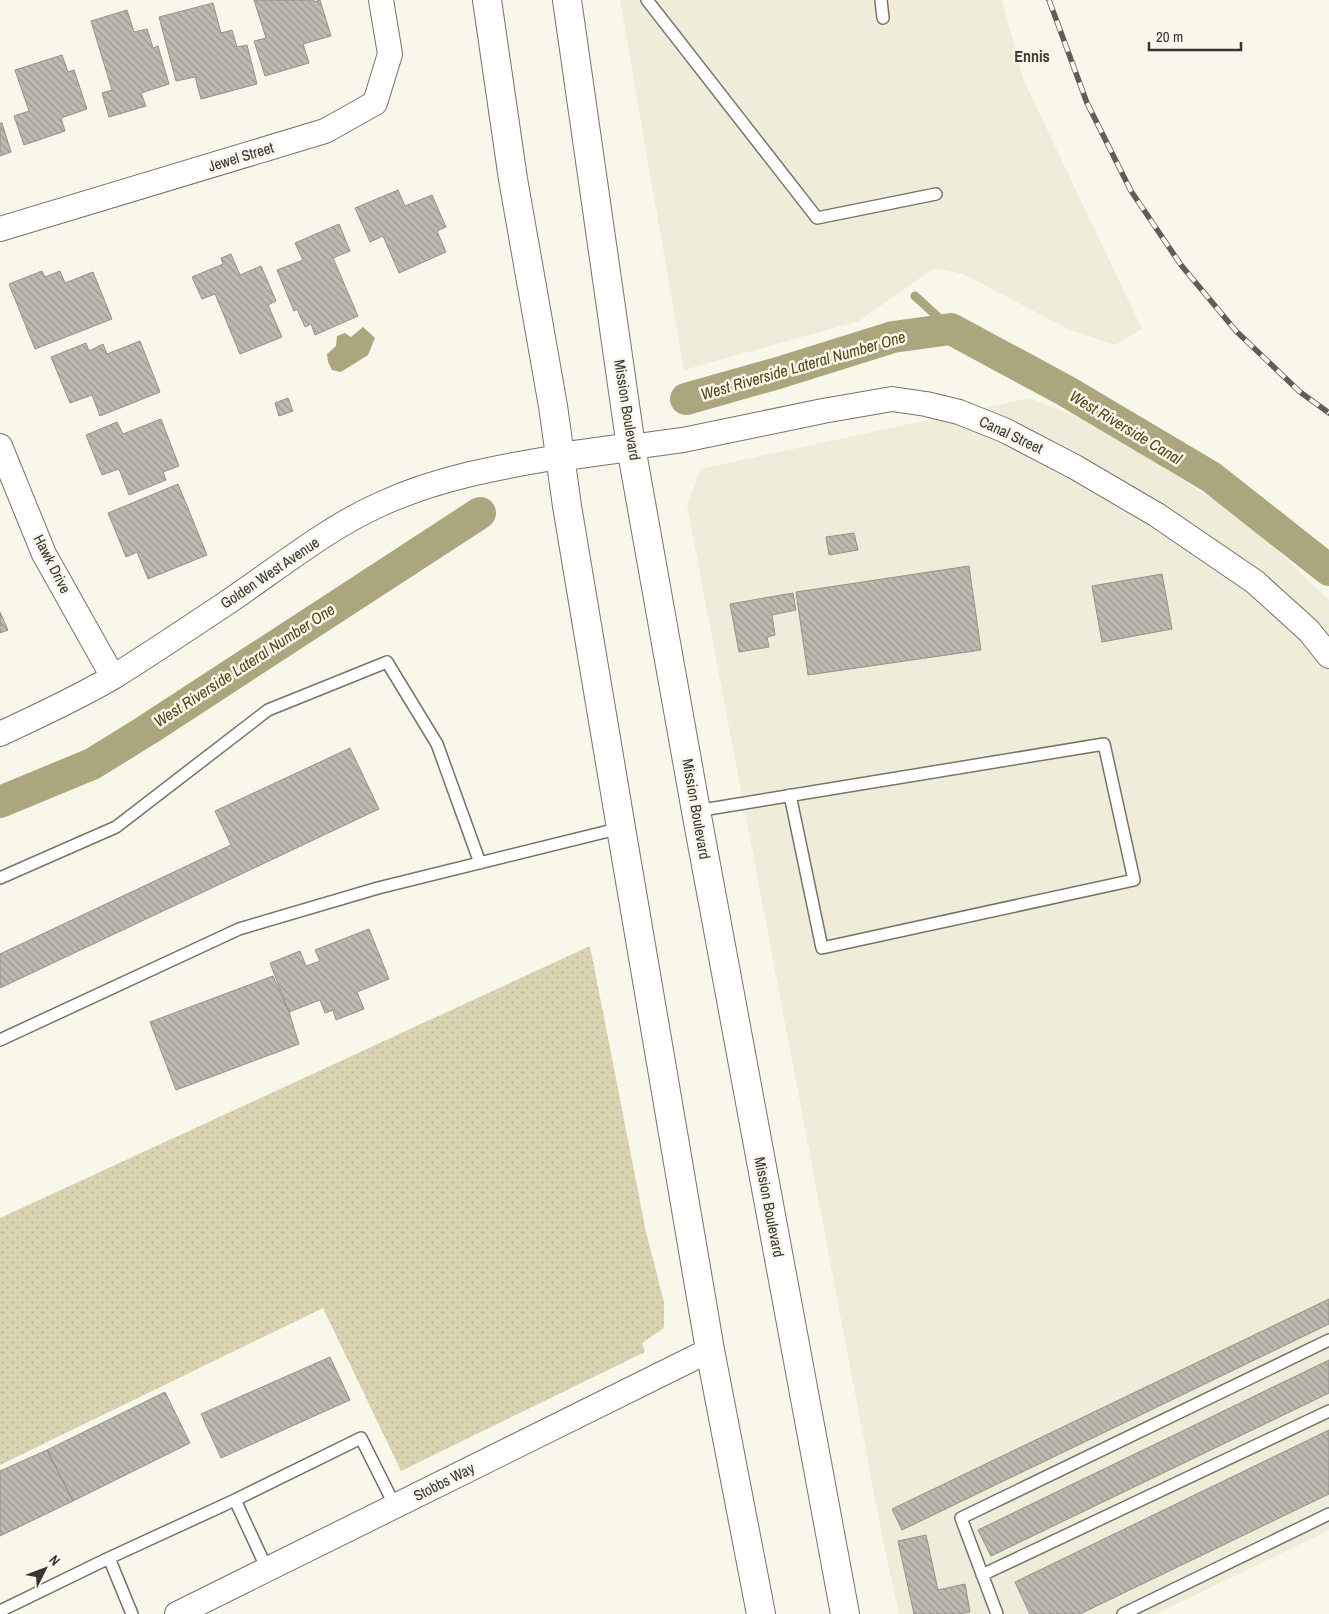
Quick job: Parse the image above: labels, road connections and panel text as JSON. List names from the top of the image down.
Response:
{
  "streets": {
    "main road": ["Mission Boulevard"],
    "street": [
      "Jewel Street",
      "Canal Street",
      "Hawk Drive",
      "Golden West Avenue",
      "Stobbs Way"
    ]
  },
  "crossings": [
    ["Mission Boulevard", "Canal Street"],
    ["Hawk Drive", "Golden West Avenue"]
  ],
  "districts": ["Ennis"],
  "water": ["West Riverside Lateral Number One", "West Riverside Canal"],
  "scale_bar": "20 m",
  "north": "top right"
}
